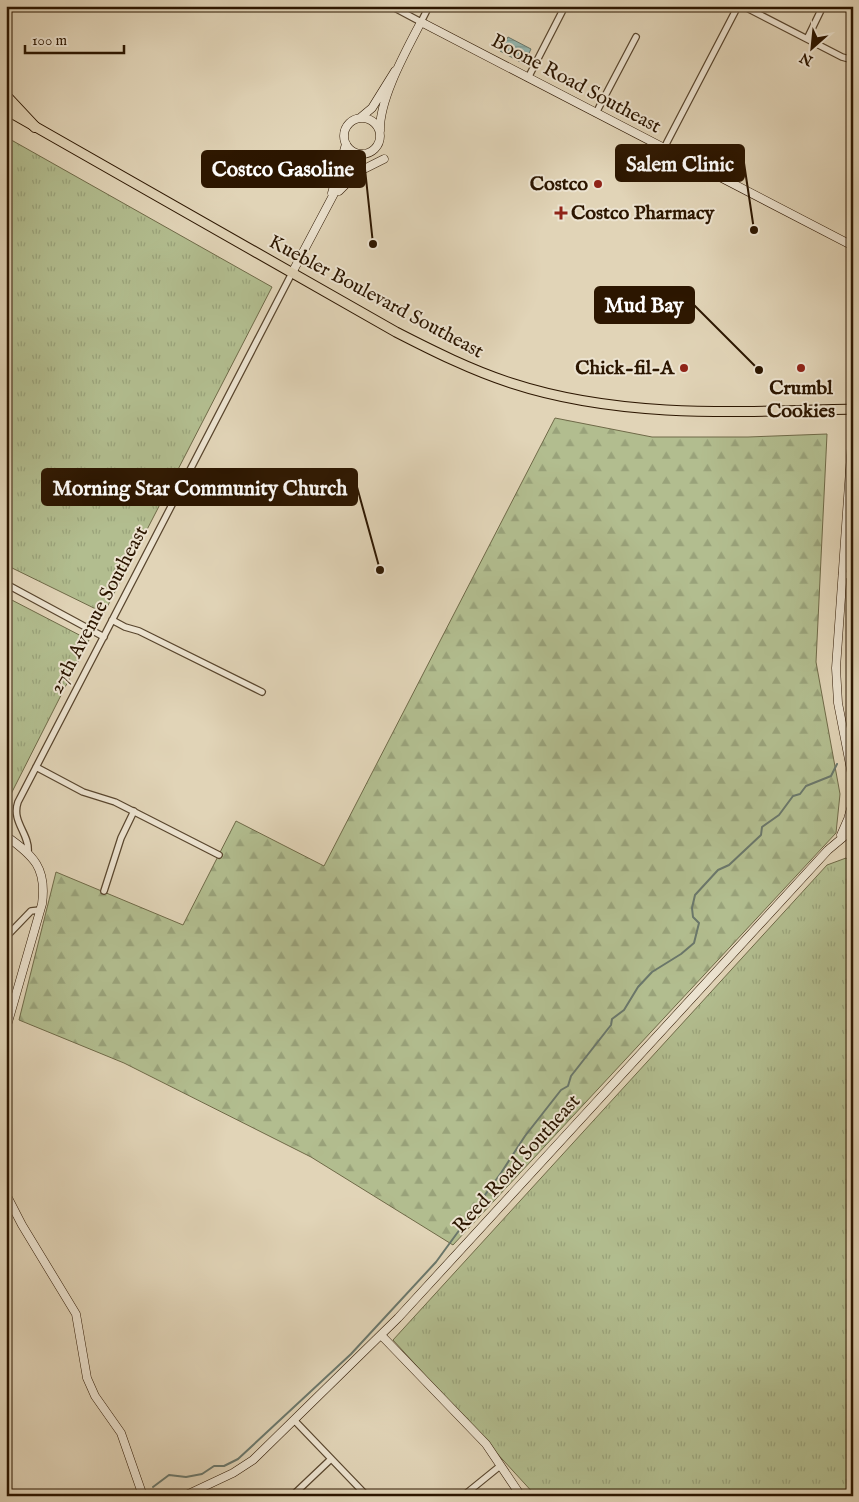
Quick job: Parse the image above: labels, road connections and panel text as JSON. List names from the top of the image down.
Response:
{
  "streets": {
    "main road": ["Kuebler Boulevard Southeast"],
    "street": ["Boone Road Southeast", "27th Avenue Southeast", "Reed Road Southeast"]
  },
  "crossings": [
    ["Kuebler Boulevard Southeast", "27th Avenue Southeast"]
  ],
  "places": {
    "other": [
      "Costco",
      "Salem Clinic",
      "Costco Gasoline",
      "Chick-fil-A",
      "Crumbl Cookies",
      "Mud Bay",
      "Morning Star Community Church"
    ],
    "health": ["Costco Pharmacy"]
  },
  "scale_bar": "100 m",
  "north": "bottom left"
}
